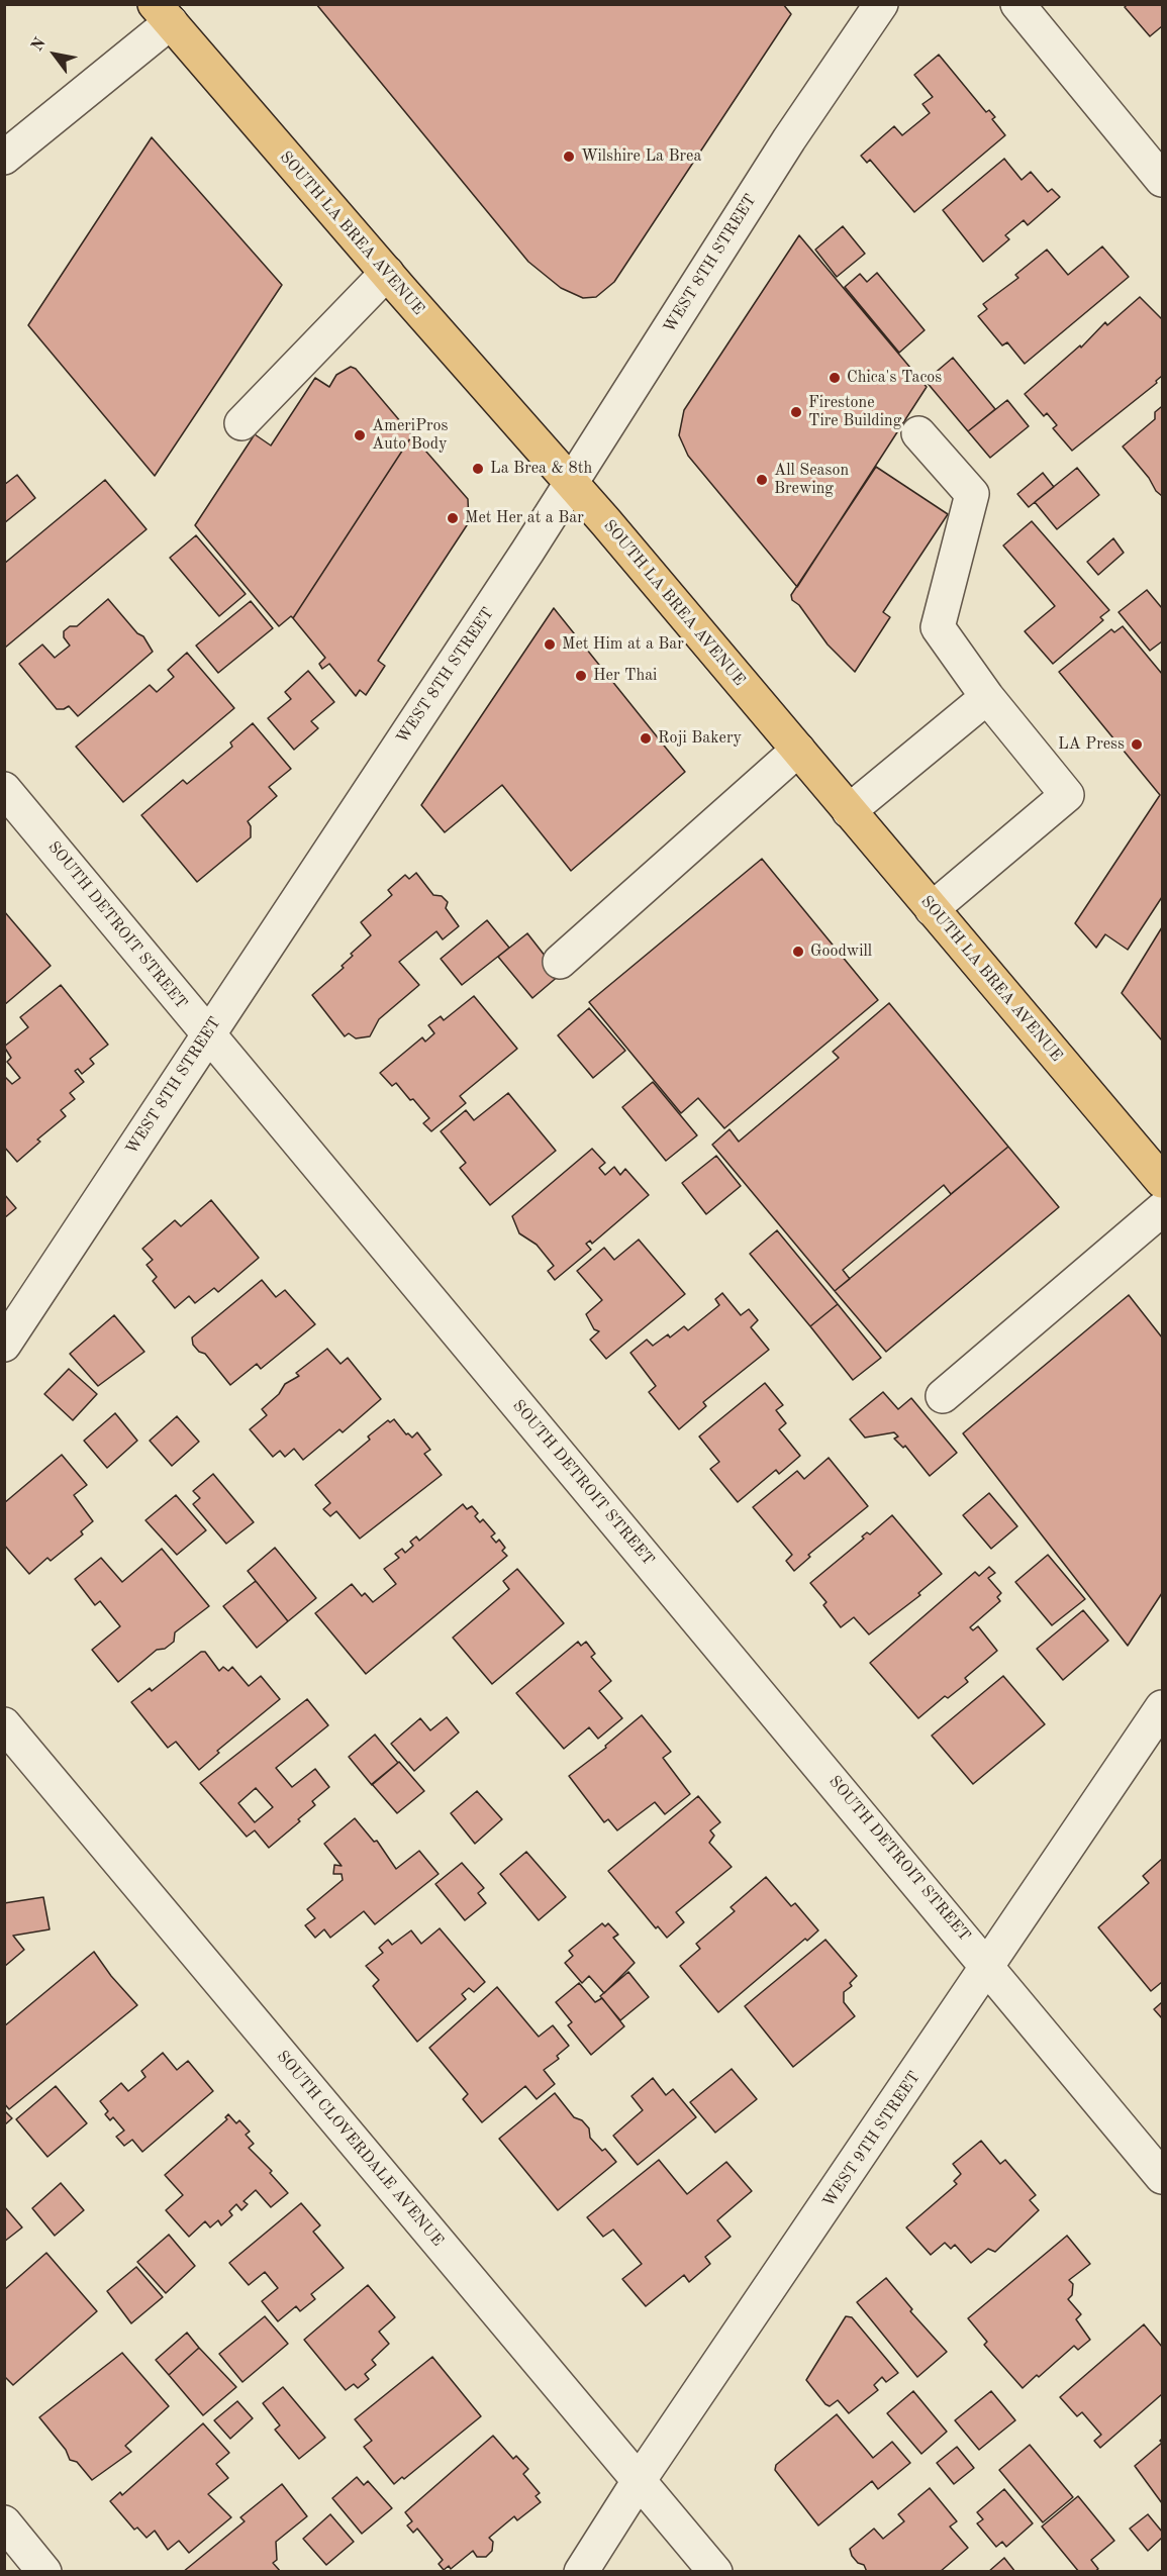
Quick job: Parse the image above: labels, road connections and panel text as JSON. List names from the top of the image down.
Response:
{
  "streets": {
    "main road": ["SOUTH LA BREA AVENUE"],
    "street": [
      "WEST 8TH STREET",
      "SOUTH DETROIT STREET",
      "WEST 9TH STREET",
      "SOUTH CLOVERDALE AVENUE"
    ]
  },
  "crossings": [
    ["SOUTH LA BREA AVENUE", "WEST 8TH STREET"],
    ["WEST 8TH STREET", "SOUTH DETROIT STREET"],
    ["SOUTH DETROIT STREET", "WEST 9TH STREET"],
    ["WEST 9TH STREET", "SOUTH CLOVERDALE AVENUE"]
  ],
  "places": [
    "Wilshire La Brea",
    "Chica's Tacos",
    "Firestone Tire Building",
    "AmeriPros Auto Body",
    "La Brea & 8th",
    "All Season Brewing",
    "Met Her at a Bar",
    "Met Him at a Bar",
    "Her Thai",
    "Roji Bakery",
    "LA Press",
    "Goodwill"
  ],
  "north": "top left"
}
